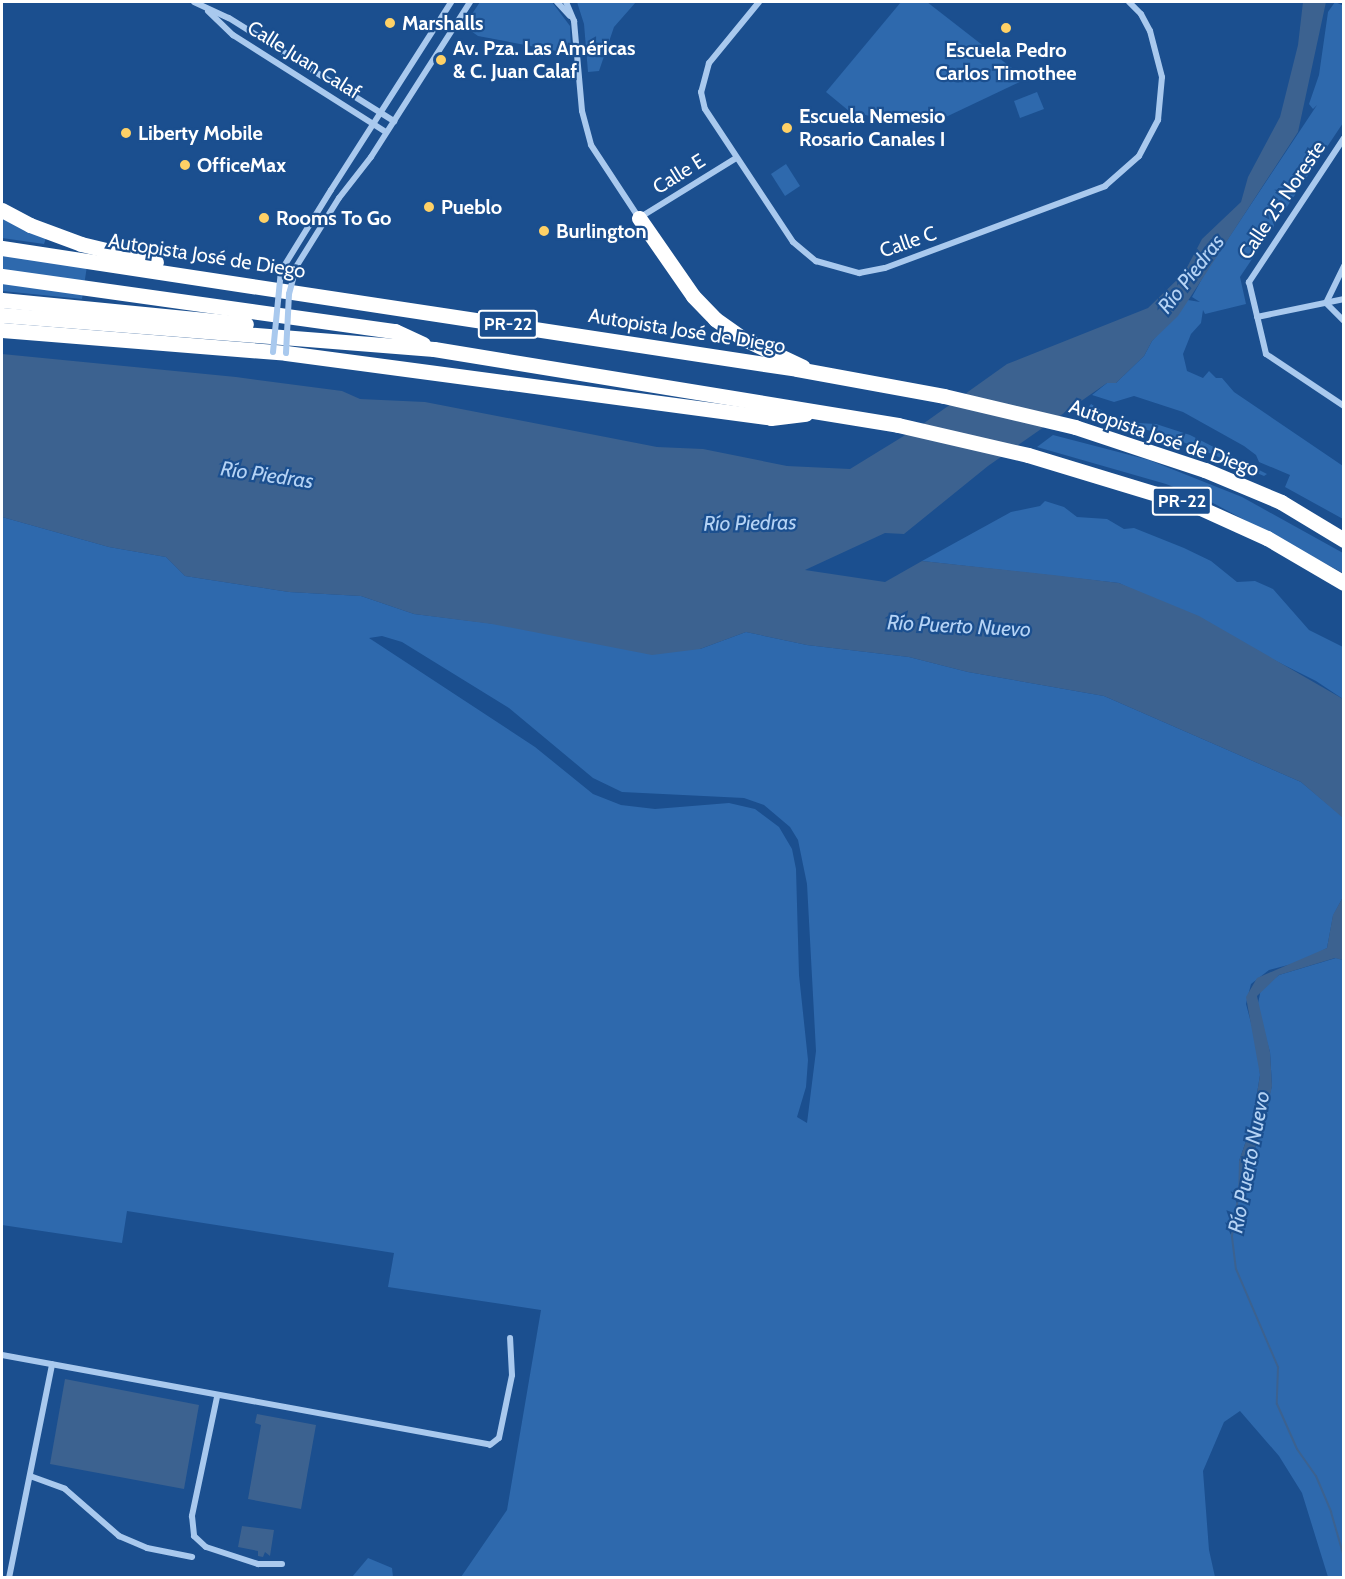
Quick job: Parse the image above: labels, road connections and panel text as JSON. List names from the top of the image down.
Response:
{
  "streets": {
    "highway": ["Autopista José de Diego", "PR-22"],
    "street": [
      "Calle Juan Calaf",
      "Calle E",
      "Calle 25 Noreste",
      "Calle C"
    ]
  },
  "crossings": [
    ["Calle E", "Calle C"]
  ],
  "water": ["Río Piedras", "Río Puerto Nuevo"],
  "places": [
    "Marshalls",
    "Escuela Pedro Carlos Timothee",
    "Av. Pza. Las Américas & C. Juan Calaf",
    "Escuela Nemesio Rosario Canales I",
    "Liberty Mobile",
    "OfficeMax",
    "Pueblo",
    "Rooms To Go",
    "Burlington"
  ]
}
